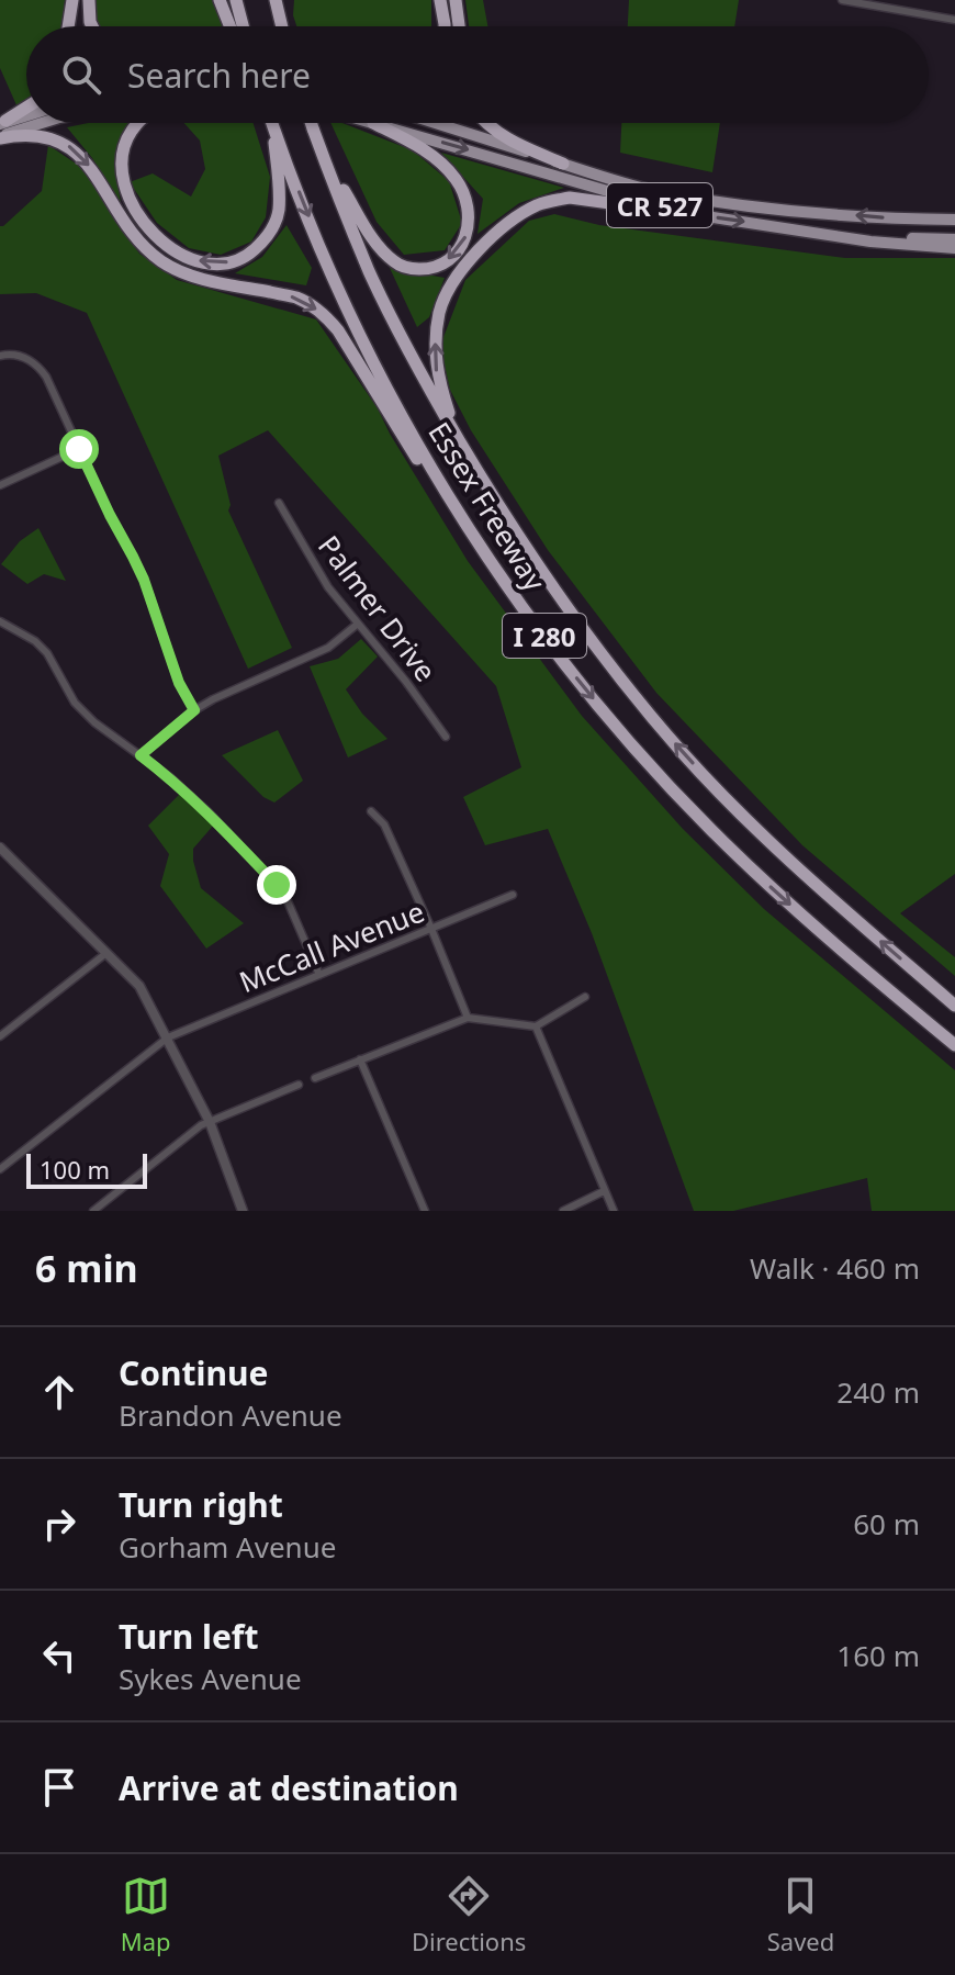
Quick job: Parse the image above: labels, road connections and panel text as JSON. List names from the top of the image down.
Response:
{
  "streets": {
    "highway": ["Essex Freeway", "I 280"],
    "main road": ["CR 527"],
    "street": ["Palmer Drive", "McCall Avenue"]
  },
  "scale_bar": "100 m",
  "page": {
    "search": "Search here",
    "scale": "100 m",
    "heading": ["6 min", "Walk · 460 m"],
    "list": [
      ["Continue", "Brandon Avenue", "240 m"],
      ["Turn right", "Gorham Avenue", "60 m"],
      ["Turn left", "Sykes Avenue", "160 m"],
      "Arrive at destination"
    ],
    "nav": ["Map", "Directions", "Saved"]
  }
}
